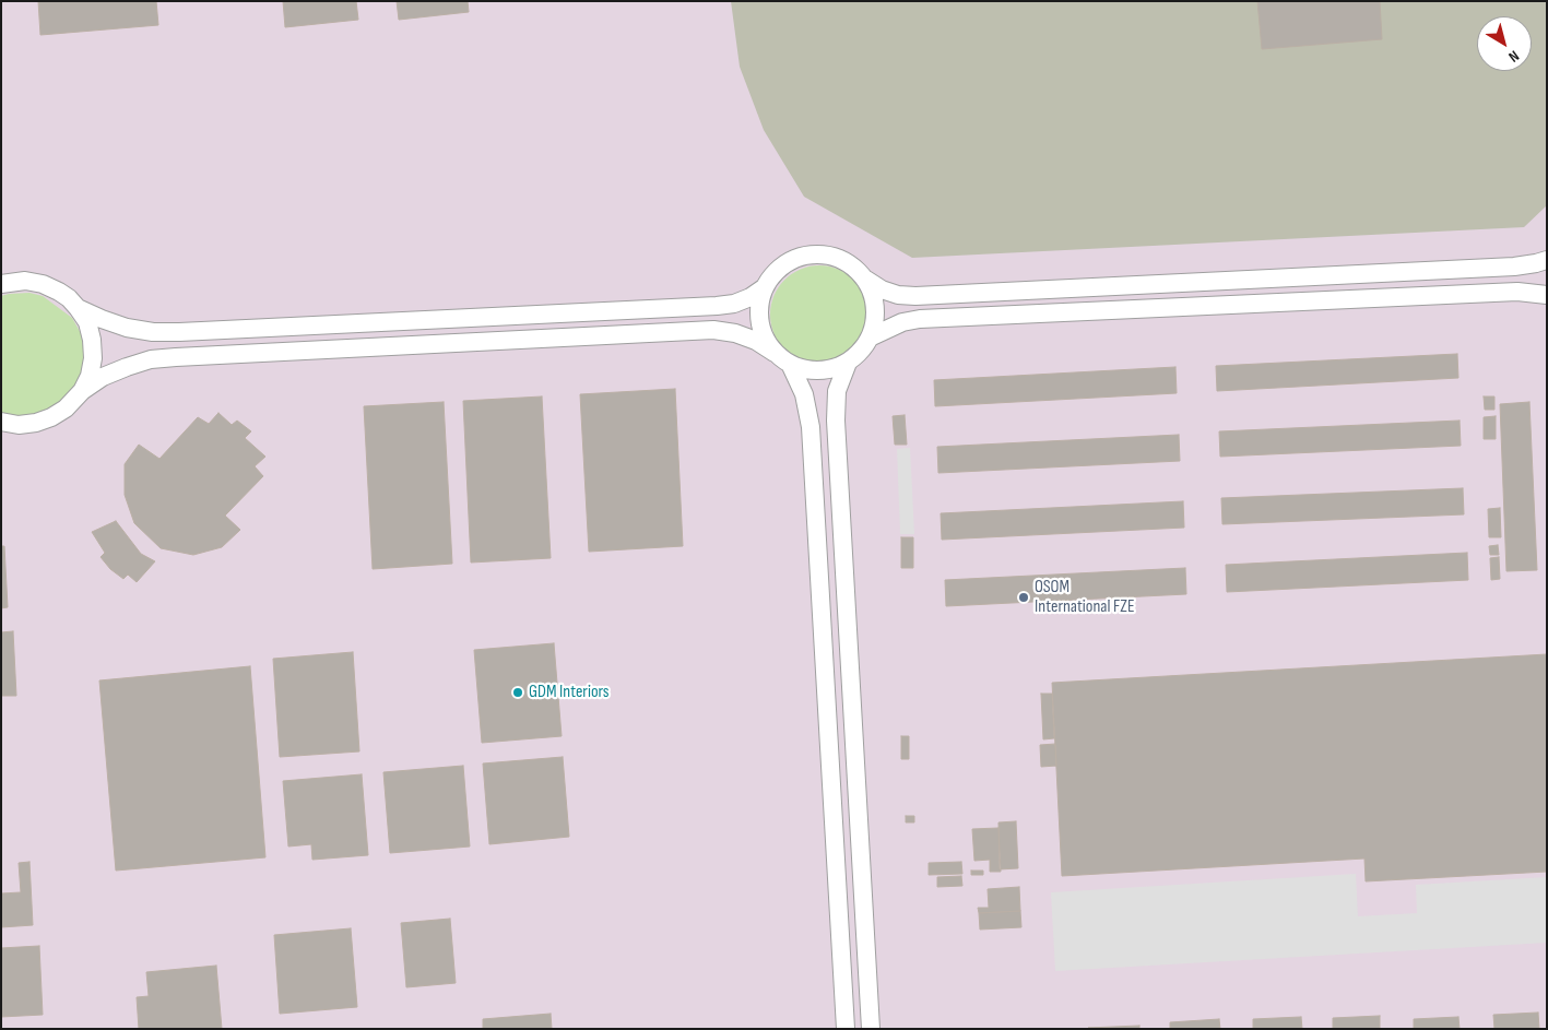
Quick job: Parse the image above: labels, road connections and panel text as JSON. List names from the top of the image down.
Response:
{
  "places": ["OSOM International FZE", "GDM Interiors"],
  "north": "bottom right"
}
